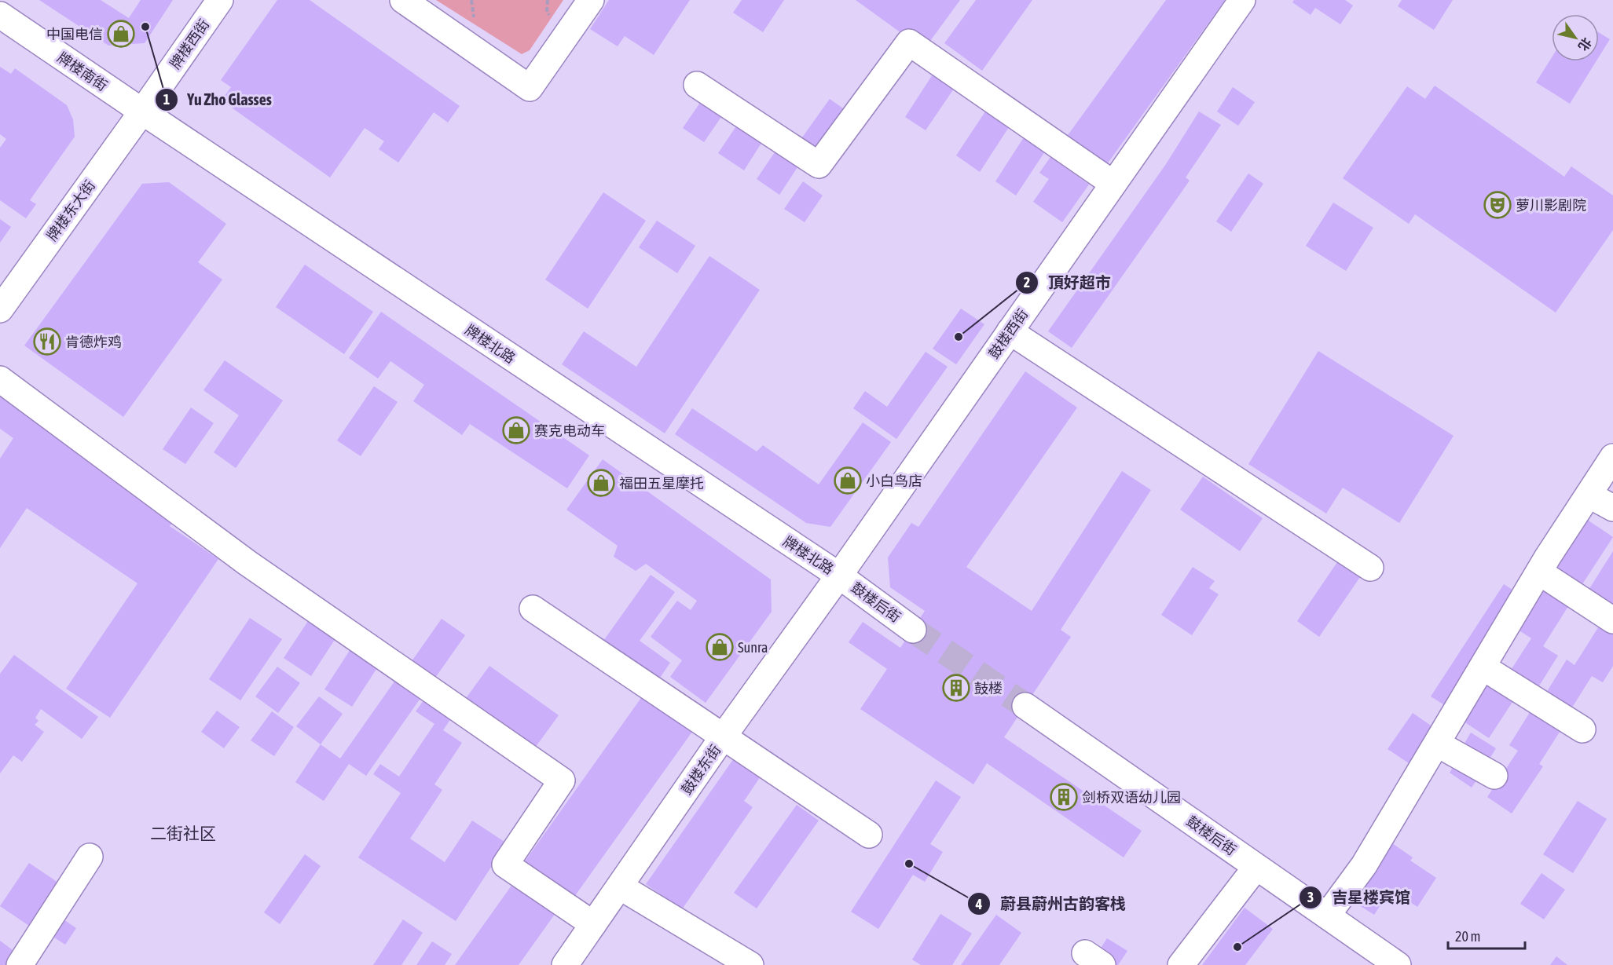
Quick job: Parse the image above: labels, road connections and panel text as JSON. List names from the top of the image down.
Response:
{
  "streets": {
    "street": [
      "牌楼西街",
      "牌楼南街",
      "牌楼东大街",
      "鼓楼西街",
      "牌楼北路",
      "鼓楼后街",
      "鼓楼东街"
    ]
  },
  "crossings": [
    ["牌楼西街", "牌楼南街"],
    ["牌楼西街", "牌楼东大街"],
    ["牌楼西街", "牌楼北路"],
    ["牌楼南街", "牌楼东大街"],
    ["牌楼南街", "牌楼北路"],
    ["牌楼东大街", "牌楼北路"],
    ["鼓楼西街", "牌楼北路"],
    ["鼓楼西街", "鼓楼后街"],
    ["鼓楼西街", "鼓楼东街"],
    ["牌楼北路", "鼓楼后街"],
    ["牌楼北路", "鼓楼东街"],
    ["鼓楼后街", "鼓楼东街"]
  ],
  "districts": ["二街社区"],
  "places": {
    "other": [
      "Yu Zho Glasses",
      "頂好超市",
      "蔚县蔚州古韵客栈",
      "吉星楼宾馆"
    ],
    "shop": [
      "中国电信",
      "赛克电动车",
      "小白鸟店",
      "福田五星摩托",
      "Sunra"
    ],
    "theatre": ["萝川影剧院"],
    "restaurant": ["肯德炸鸡"],
    "building": ["鼓楼", "剑桥双语幼儿园"]
  },
  "scale_bar": "20 m",
  "north": "bottom right"
}
